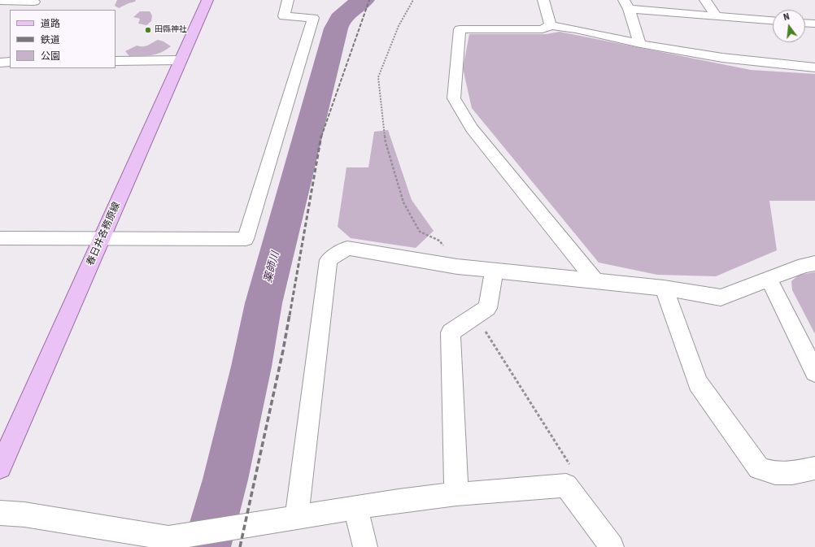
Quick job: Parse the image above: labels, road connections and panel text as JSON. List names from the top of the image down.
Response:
{
  "streets": {
    "main road": ["春日井各務原線"]
  },
  "water": ["薬師川"],
  "places": ["田縣神社"],
  "legend": ["道路", "鉄道", "公園"],
  "north": "top"
}
